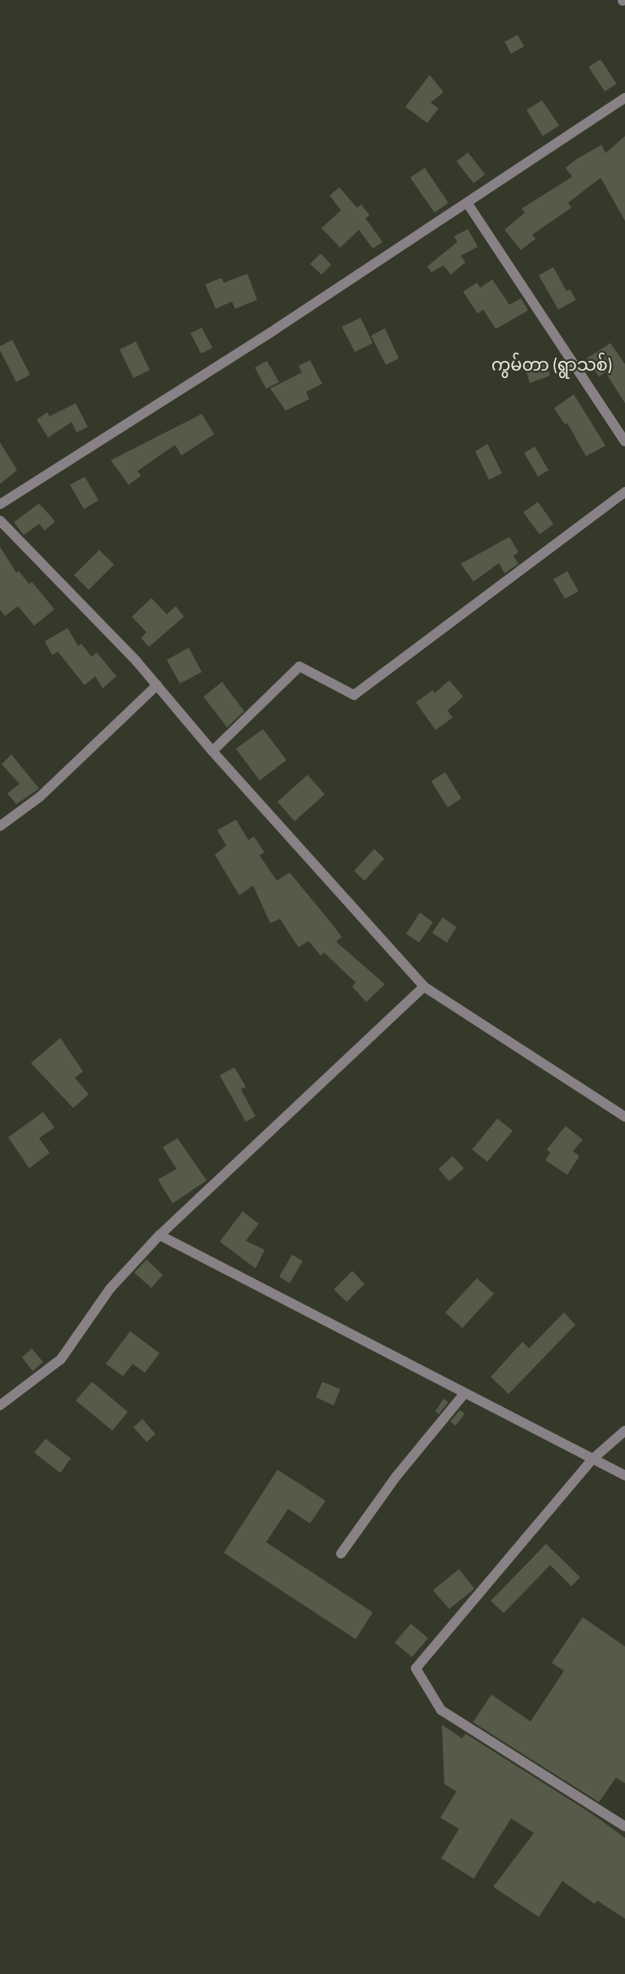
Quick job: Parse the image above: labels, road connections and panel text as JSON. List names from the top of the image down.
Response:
{
  "districts": ["ကွမ်တာ (ရွာသစ်)"]
}
